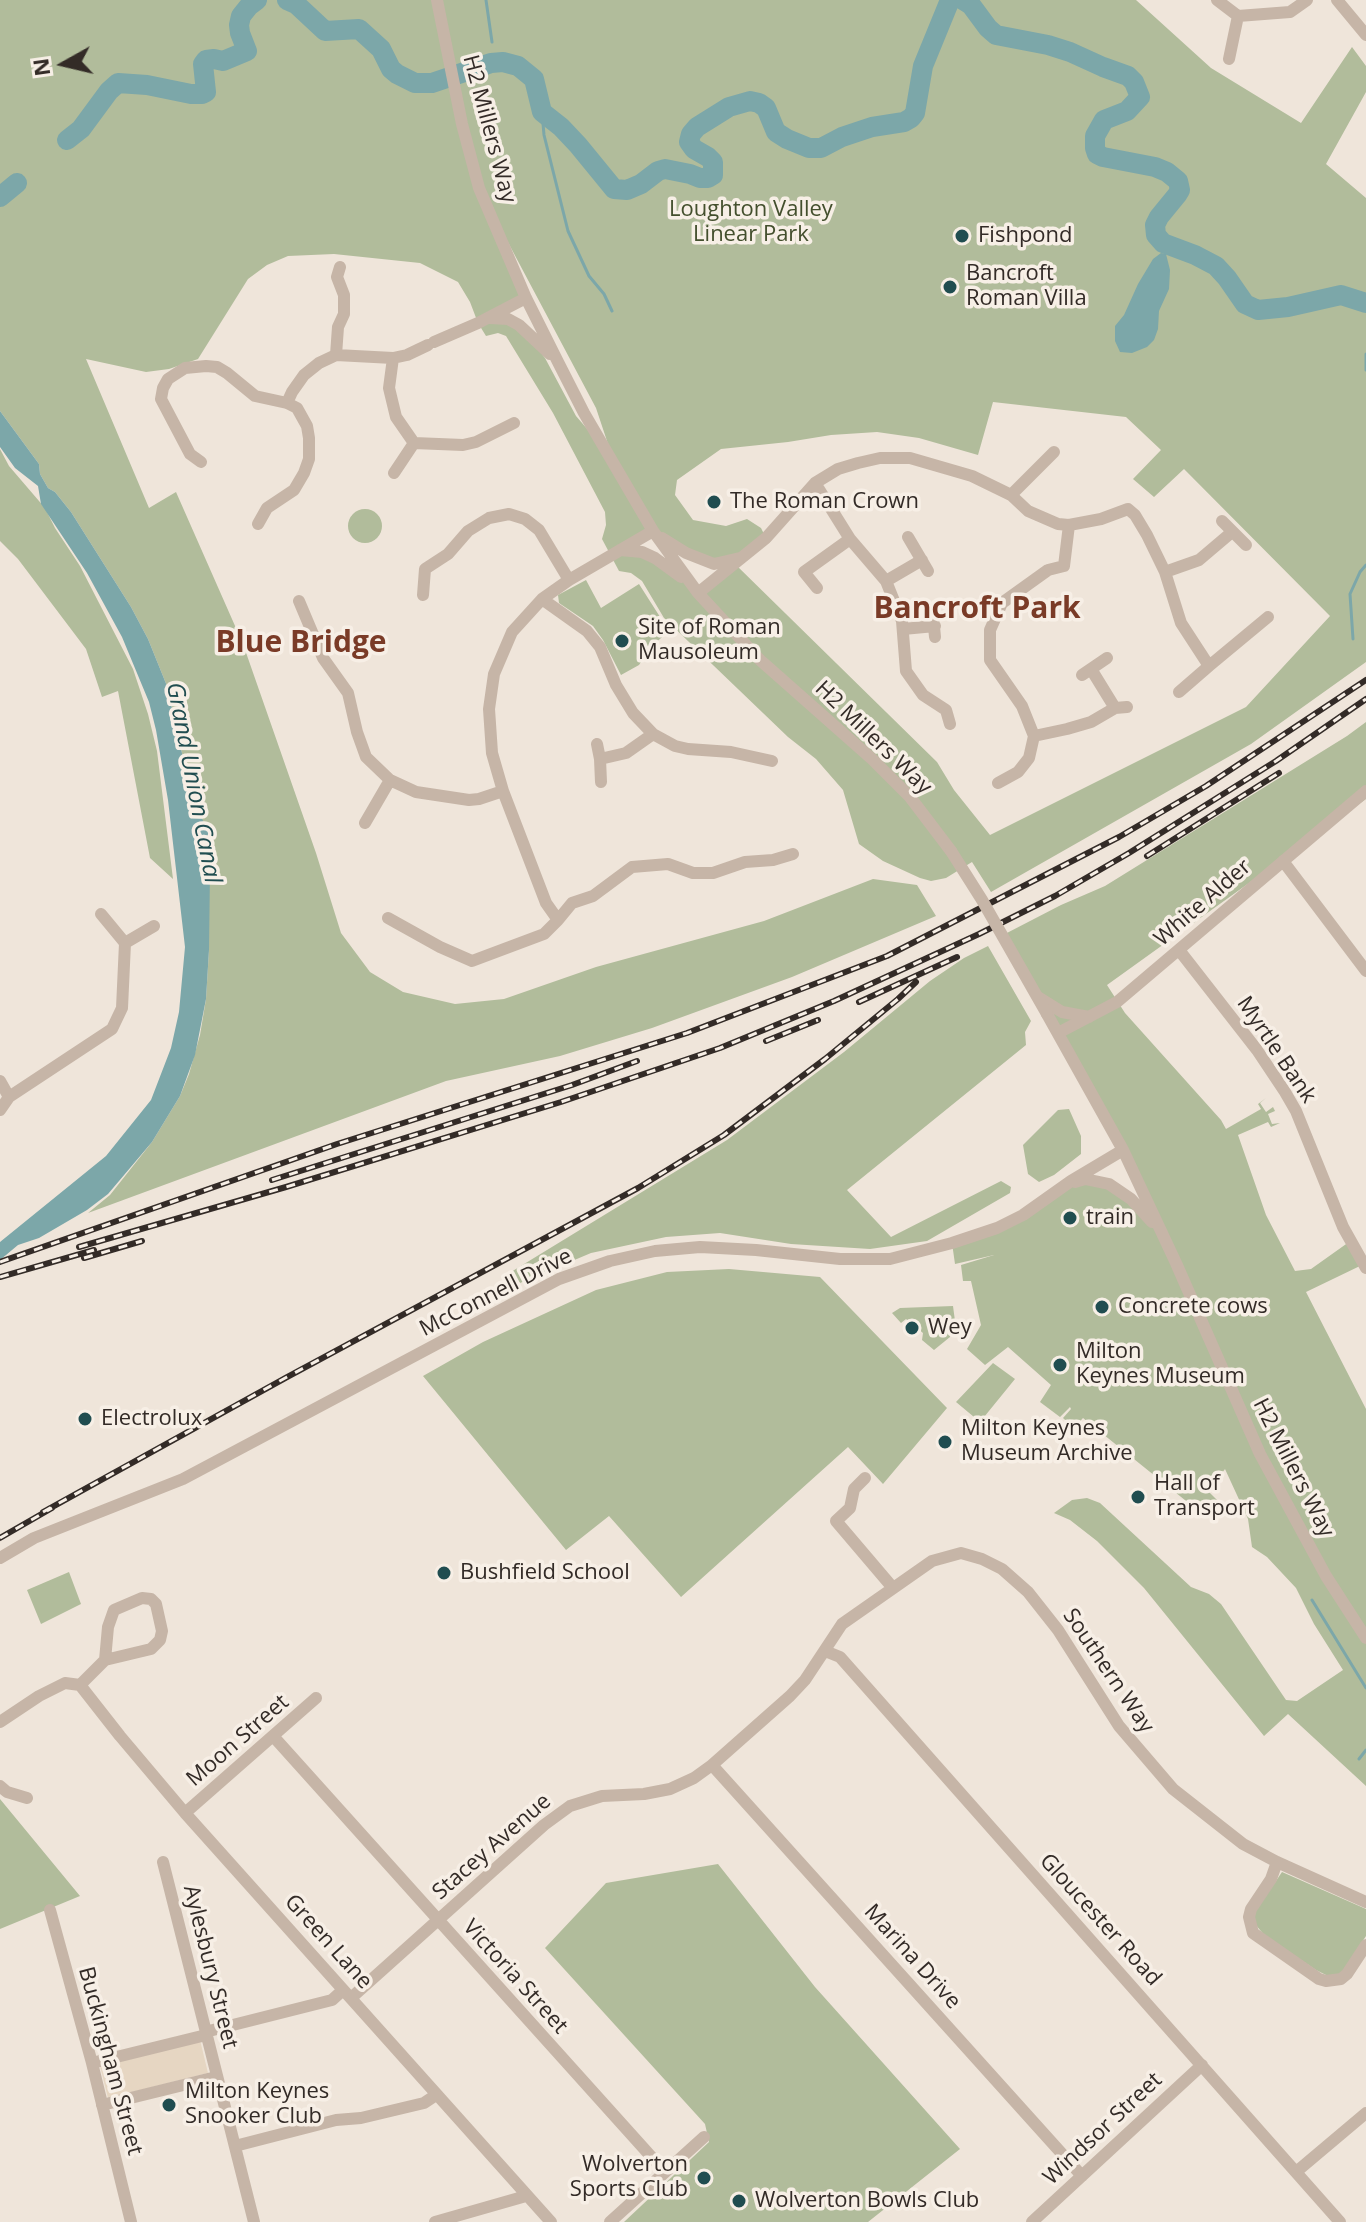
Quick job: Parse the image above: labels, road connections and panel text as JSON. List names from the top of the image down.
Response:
{
  "streets": {
    "street": [
      "H2 Millers Way",
      "White Alder",
      "Myrtle Bank",
      "McConnell Drive",
      "Southern Way",
      "Moon Street",
      "Stacey Avenue",
      "Gloucester Road",
      "Green Lane",
      "Marina Drive",
      "Aylesbury Street",
      "Victoria Street",
      "Buckingham Street",
      "Windsor Street"
    ]
  },
  "crossings": [
    ["H2 Millers Way", "White Alder"],
    ["H2 Millers Way", "McConnell Drive"],
    ["White Alder", "Myrtle Bank"],
    ["Southern Way", "Stacey Avenue"],
    ["Southern Way", "Gloucester Road"],
    ["Moon Street", "Green Lane"],
    ["Moon Street", "Victoria Street"],
    ["Stacey Avenue", "Gloucester Road"],
    ["Stacey Avenue", "Green Lane"],
    ["Stacey Avenue", "Marina Drive"],
    ["Stacey Avenue", "Aylesbury Street"],
    ["Stacey Avenue", "Victoria Street"],
    ["Stacey Avenue", "Buckingham Street"],
    ["Gloucester Road", "Windsor Street"],
    ["Marina Drive", "Windsor Street"]
  ],
  "districts": ["Bancroft Park", "Blue Bridge"],
  "water": ["Grand Union Canal"],
  "parks": ["Loughton Valley Linear Park"],
  "places": [
    "Fishpond",
    "Bancroft Roman Villa",
    "The Roman Crown",
    "Site of Roman Mausoleum",
    "train",
    "Concrete cows",
    "Wey",
    "Milton Keynes Museum",
    "Electrolux",
    "Milton Keynes Museum Archive",
    "Hall of Transport",
    "Bushfield School",
    "Milton Keynes Snooker Club",
    "Wolverton Sports Club",
    "Wolverton Bowls Club"
  ],
  "north": "left"
}
